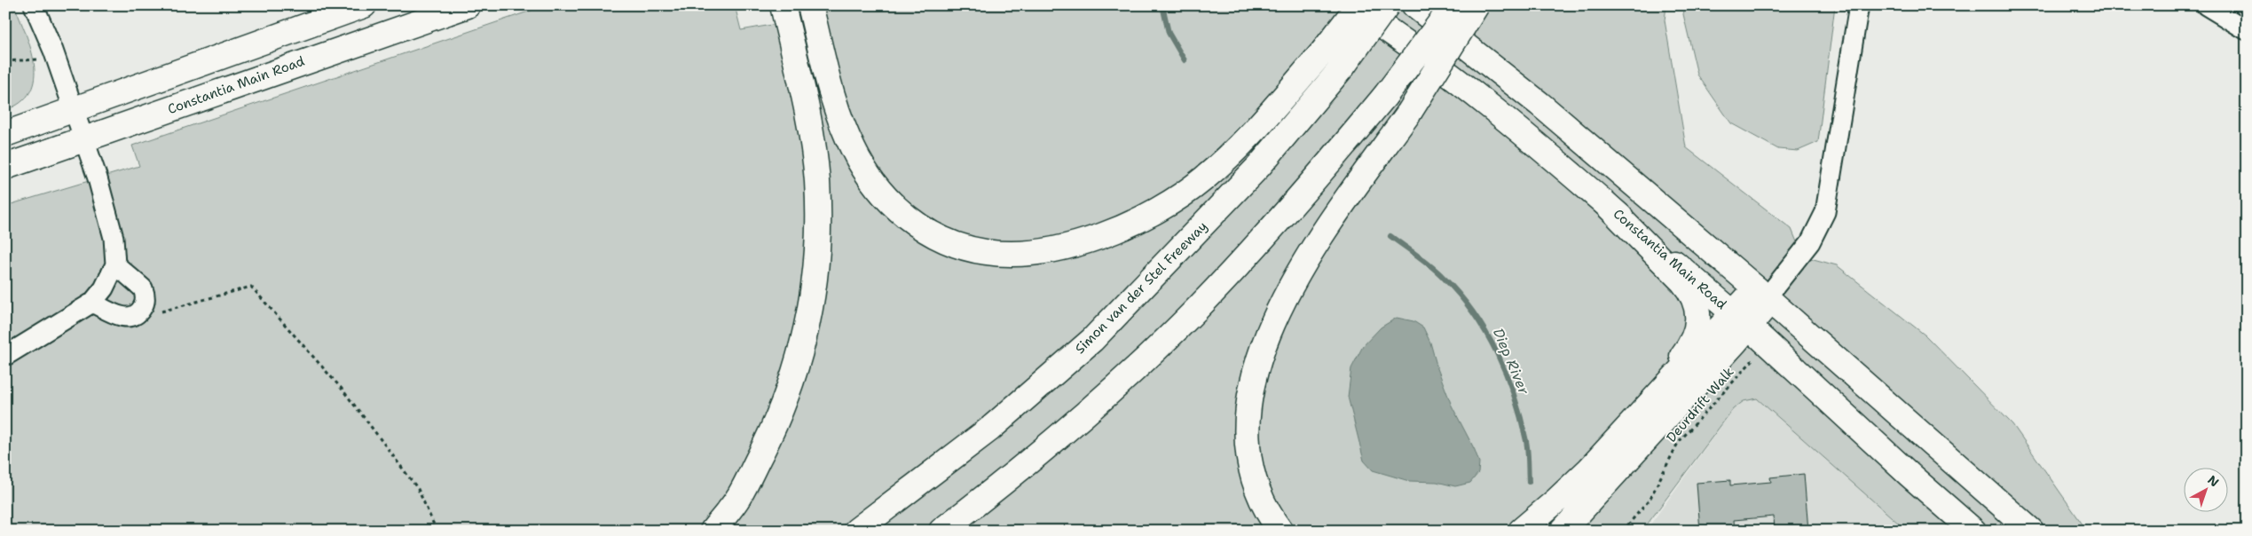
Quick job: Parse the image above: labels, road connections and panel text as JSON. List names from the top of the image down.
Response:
{
  "streets": {
    "main road": ["Constantia Main Road", "Simon van der Stel Freeway"],
    "path": ["Deurdrift Walk"]
  },
  "water": ["Diep River"],
  "north": "top right"
}
